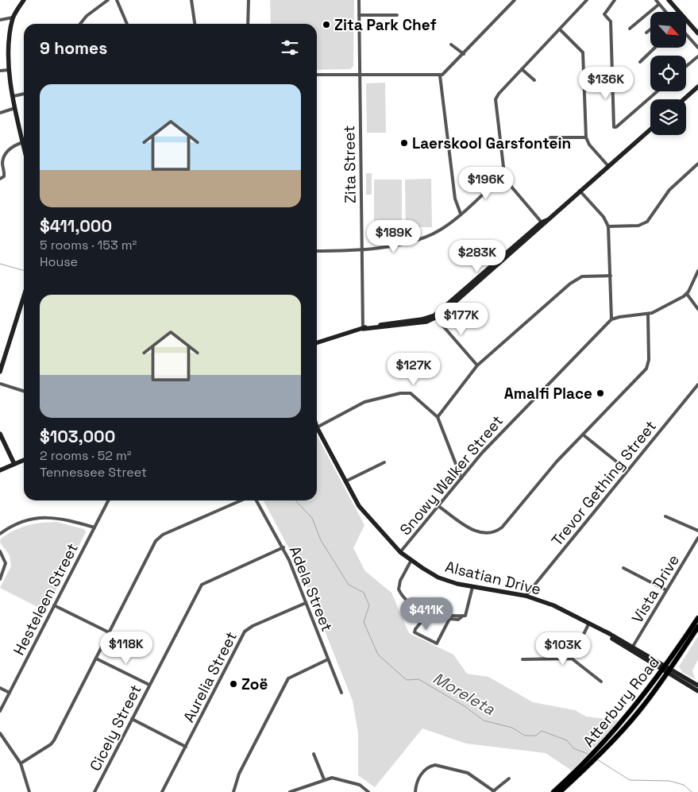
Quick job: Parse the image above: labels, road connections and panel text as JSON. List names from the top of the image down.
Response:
{
  "streets": {
    "main road": ["Atterbury Road"],
    "street": [
      "Zita Street",
      "Snowy Walker Street",
      "Trevor Gething Street",
      "Alsatian Drive",
      "Adela Street",
      "Vista Drive",
      "Hesteleen Street",
      "Aurelia Street",
      "Cicely Street"
    ]
  },
  "crossings": [
    ["Snowy Walker Street", "Alsatian Drive"],
    ["Trevor Gething Street", "Alsatian Drive"],
    ["Alsatian Drive", "Vista Drive"],
    ["Alsatian Drive", "Atterbury Road"],
    ["Adela Street", "Aurelia Street"],
    ["Adela Street", "Cicely Street"]
  ],
  "water": ["Moreleta"],
  "places": [
    "Zita Park Chef",
    "Laerskool Garsfontein",
    "Amalfi Place",
    "Zoë"
  ],
  "north": "bottom right",
  "page": {
    "heading": "9 homes",
    "price": [
      "$136K",
      "$196K",
      "$189K",
      "$283K",
      "$177K",
      "$127K",
      "$411K",
      "$118K",
      "$103K"
    ],
    "list": [
      {
        "name": "$411,000",
        "note": "5 rooms · 153 m² · House"
      },
      {
        "name": "$103,000",
        "note": "2 rooms · 52 m² · Tennessee Street"
      }
    ]
  }
}
